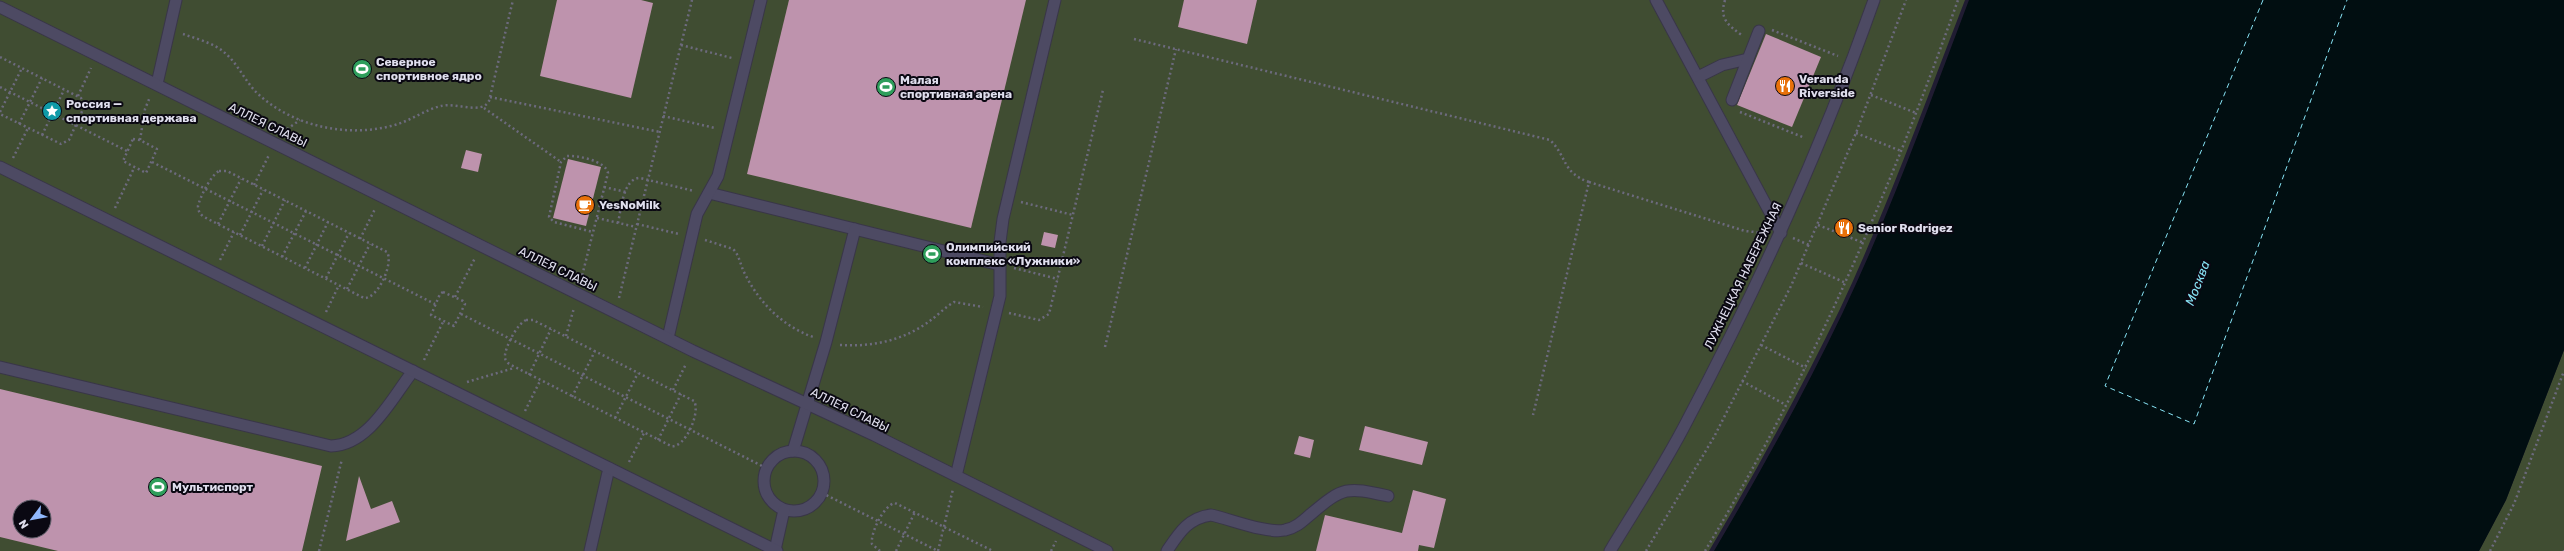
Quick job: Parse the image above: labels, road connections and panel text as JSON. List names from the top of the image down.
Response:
{
  "streets": {
    "street": ["АЛЛЕЯ СЛАВЫ", "ЛУЖНЕЦКАЯ НАБЕРЕЖНАЯ"]
  },
  "water": ["Москва"],
  "places": {
    "sports": [
      "Северное спортивное ядро",
      "Малая спортивная арена",
      "Олимпийский комплекс «Лужники»",
      "Мультиспорт"
    ],
    "restaurant": ["Veranda Riverside", "Senior Rodrigez"],
    "place": ["Россия — спортивная держава"],
    "cafe": ["YesNoMilk"]
  },
  "north": "bottom left"
}
